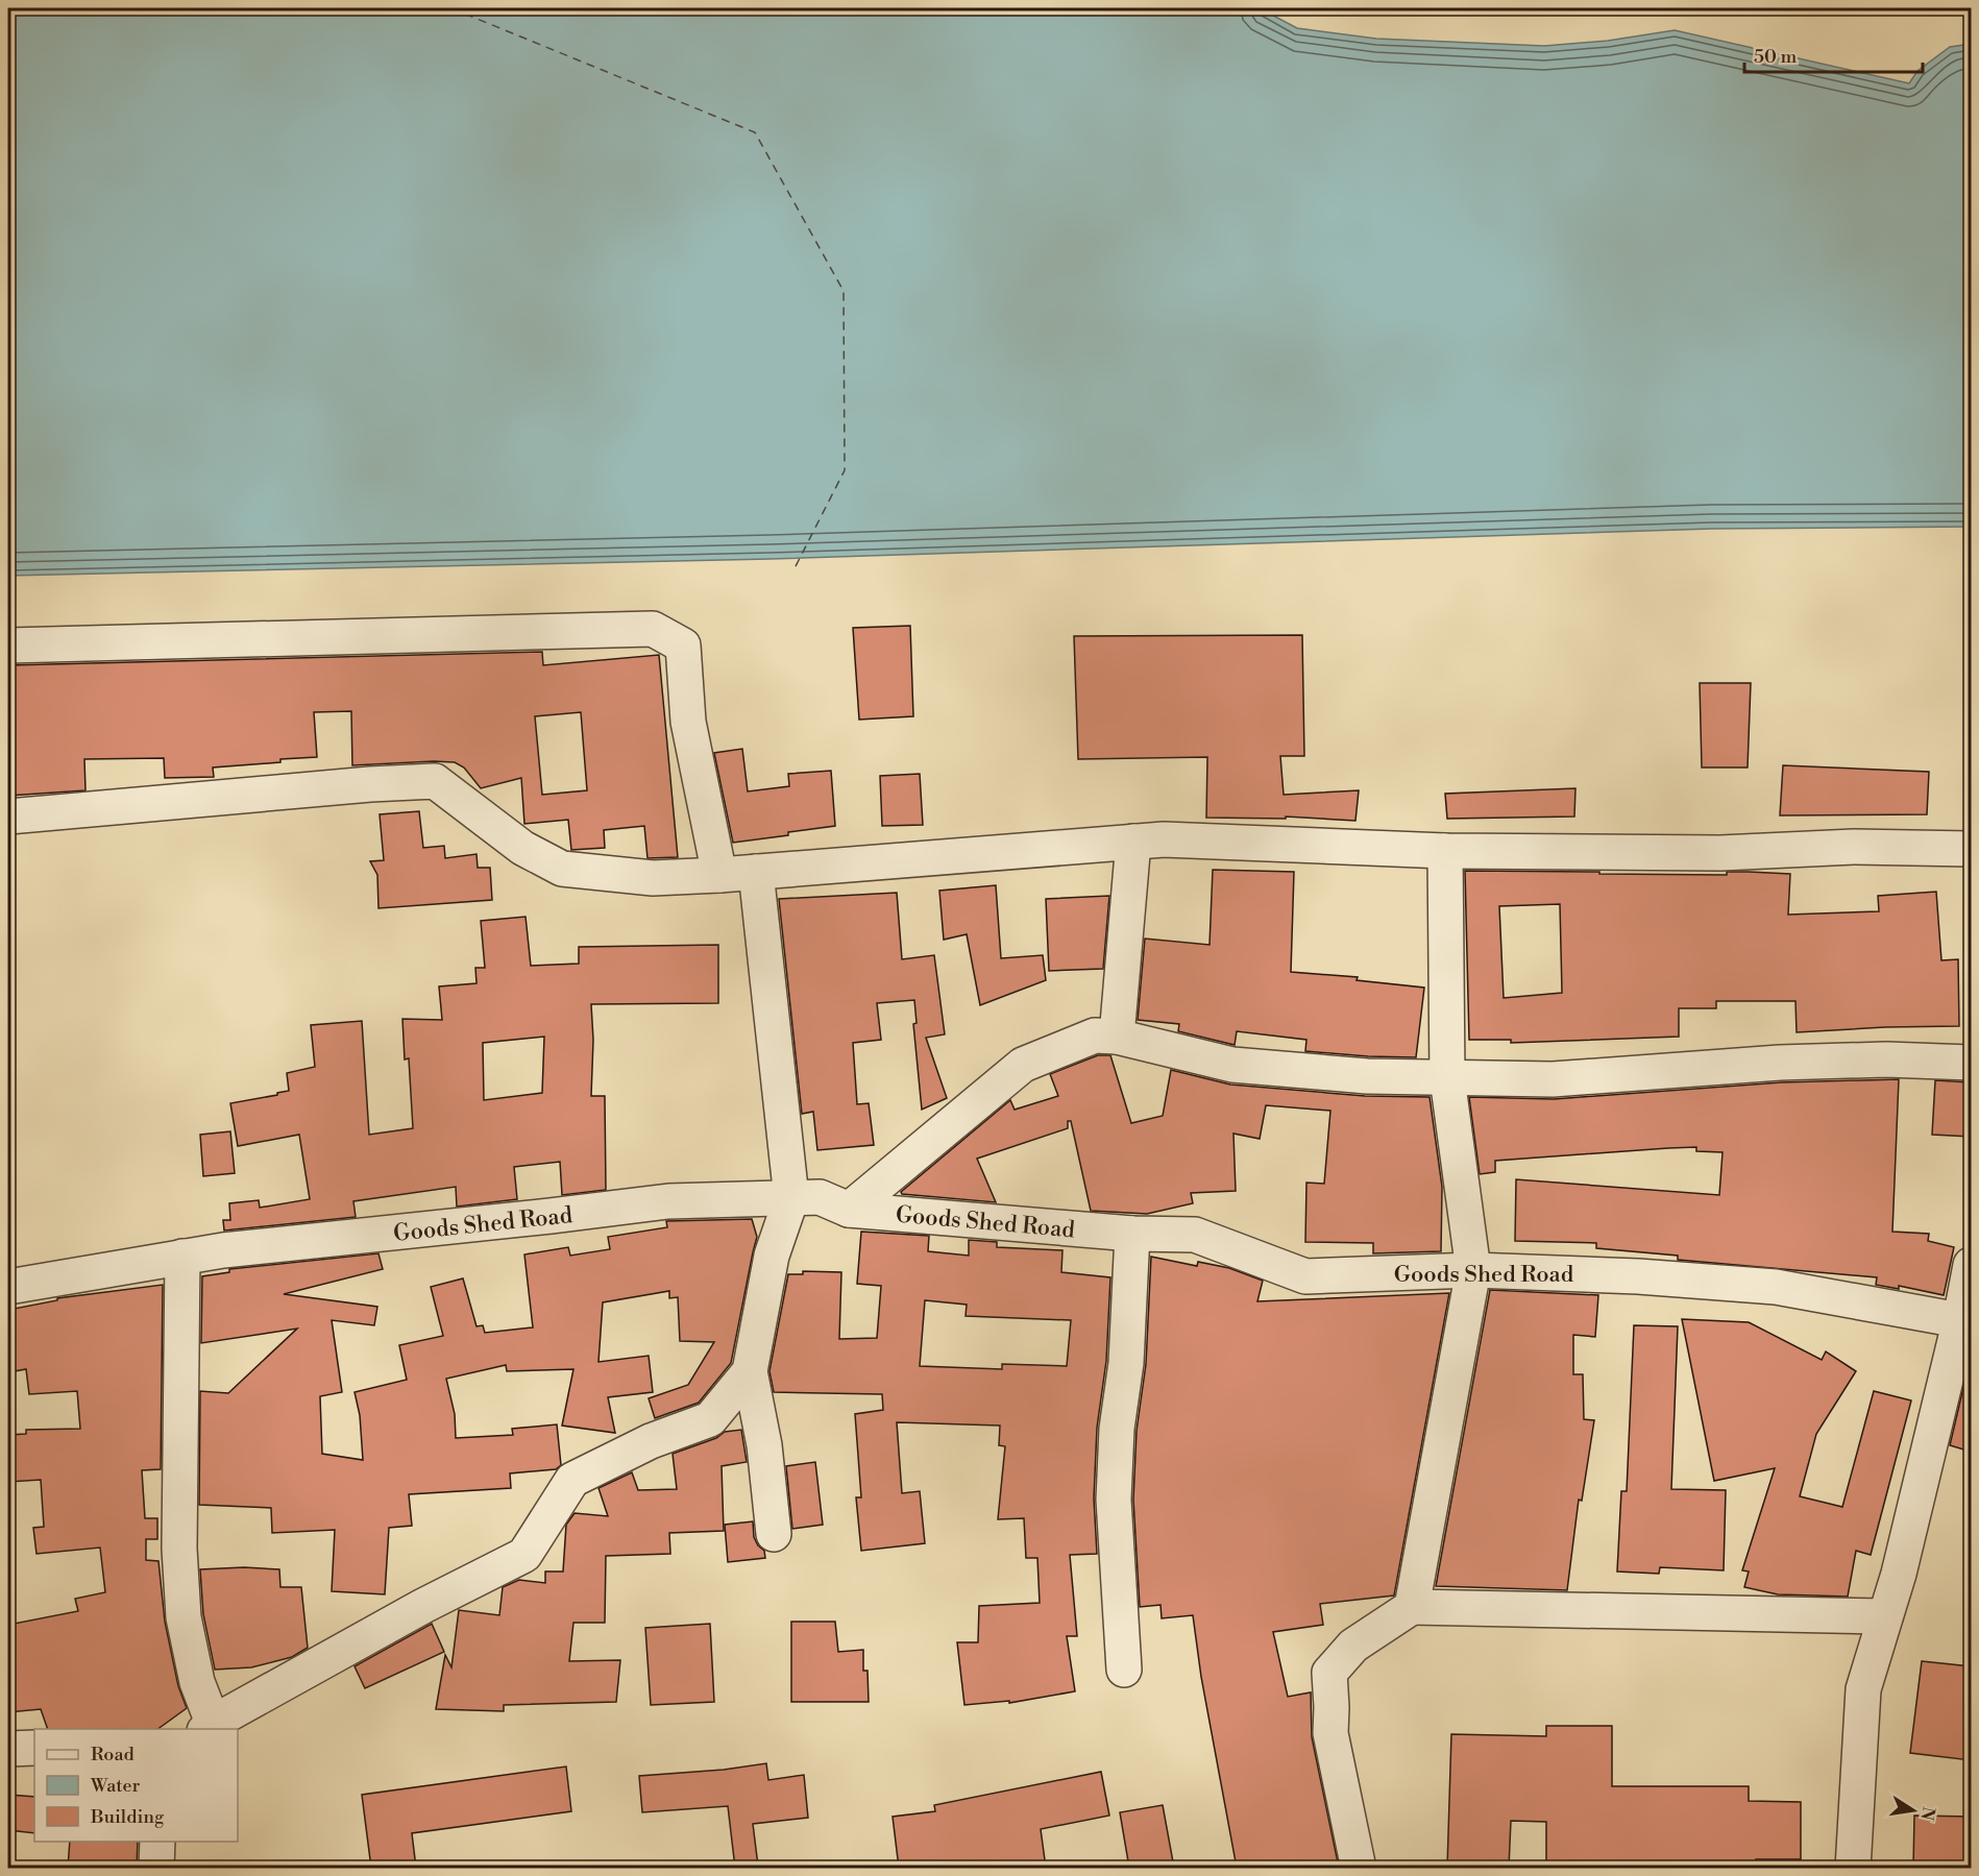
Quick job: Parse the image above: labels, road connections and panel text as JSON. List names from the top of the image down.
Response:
{
  "streets": {
    "street": ["Goods Shed Road"]
  },
  "legend": ["Road", "Water", "Building"],
  "scale_bar": "50 m",
  "north": "right"
}
